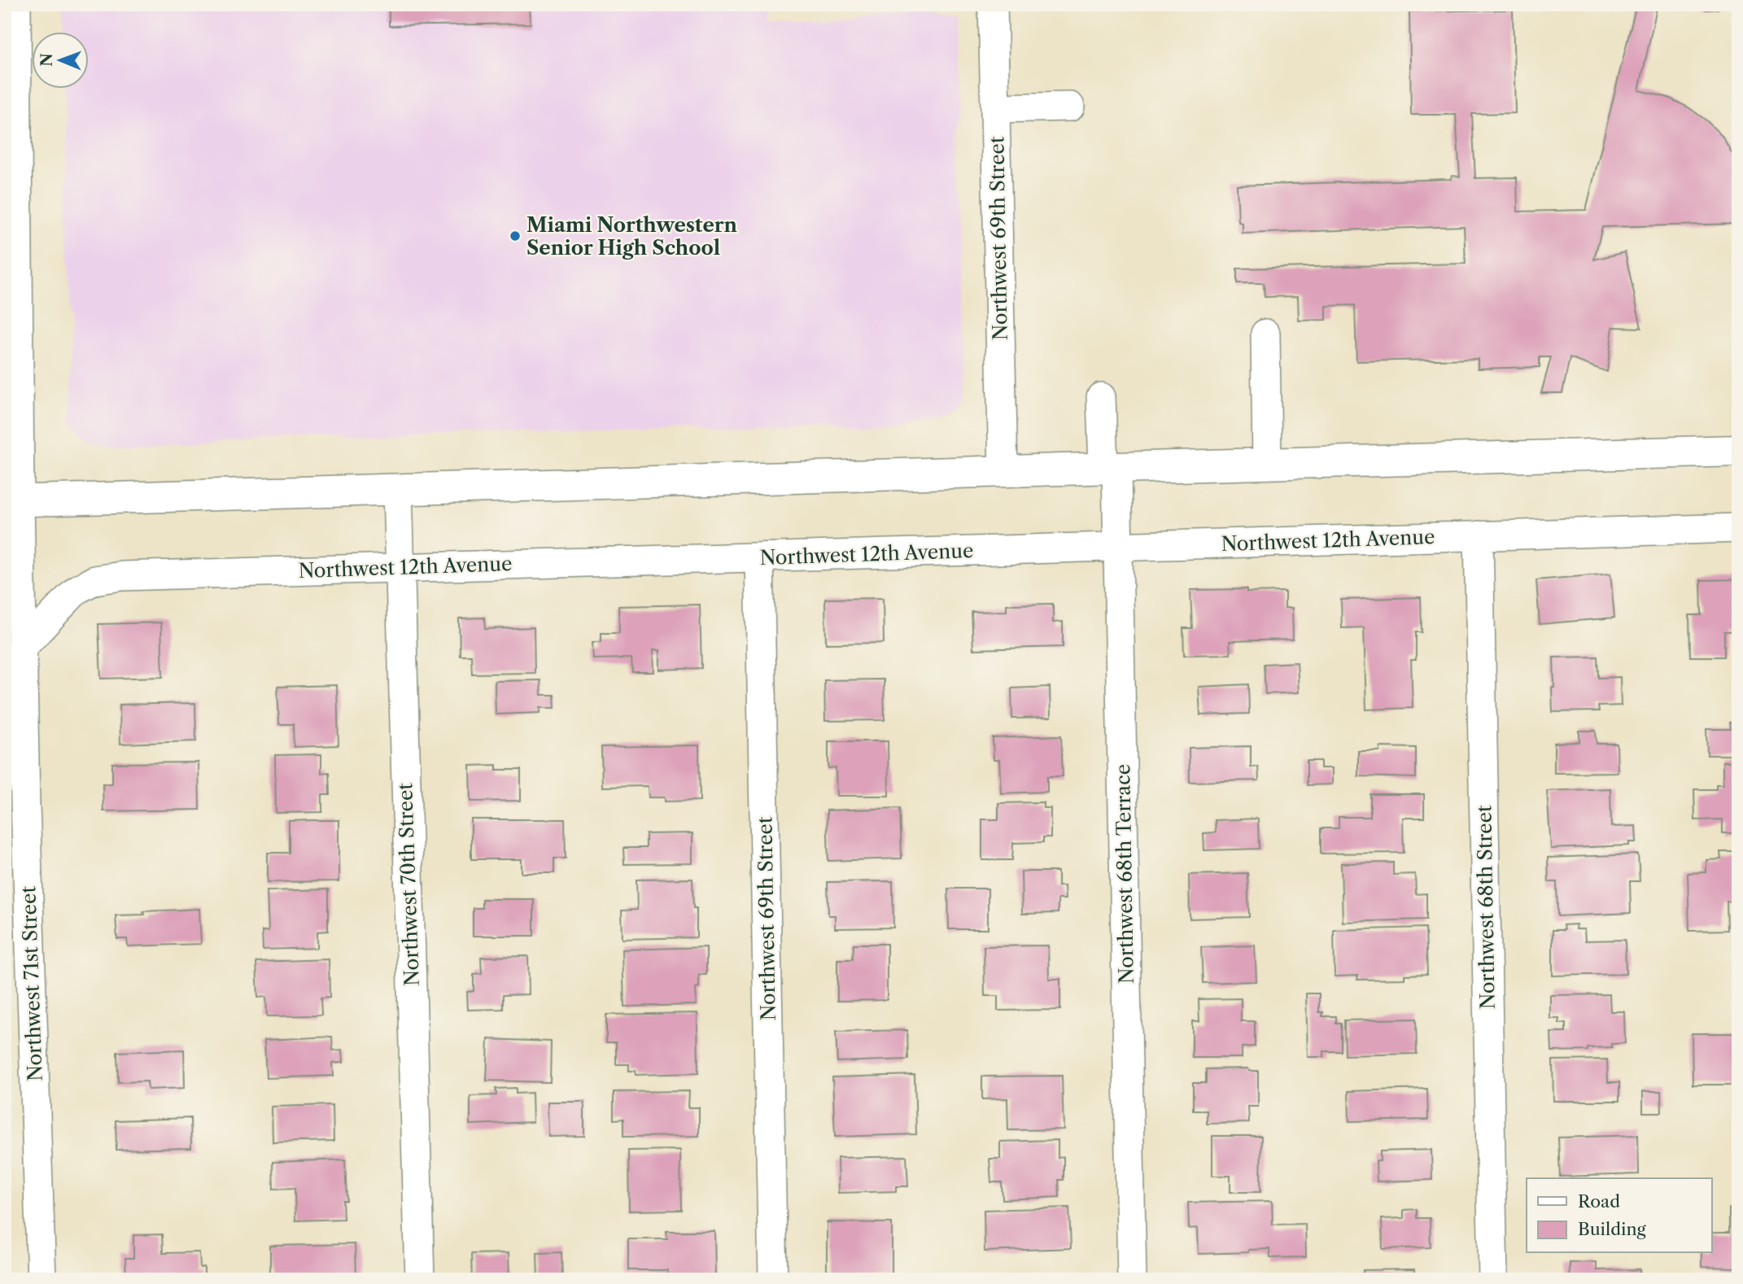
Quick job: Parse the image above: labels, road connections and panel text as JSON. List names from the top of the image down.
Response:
{
  "streets": {
    "street": [
      "Northwest 69th Street",
      "Northwest 12th Avenue",
      "Northwest 68th Terrace",
      "Northwest 70th Street",
      "Northwest 68th Street",
      "Northwest 71st Street"
    ]
  },
  "crossings": [
    ["Northwest 69th Street", "Northwest 12th Avenue"],
    ["Northwest 12th Avenue", "Northwest 68th Terrace"],
    ["Northwest 12th Avenue", "Northwest 70th Street"],
    ["Northwest 12th Avenue", "Northwest 68th Street"],
    ["Northwest 12th Avenue", "Northwest 71st Street"]
  ],
  "places": ["Miami Northwestern Senior High School"],
  "legend": ["Road", "Building"],
  "north": "left"
}
